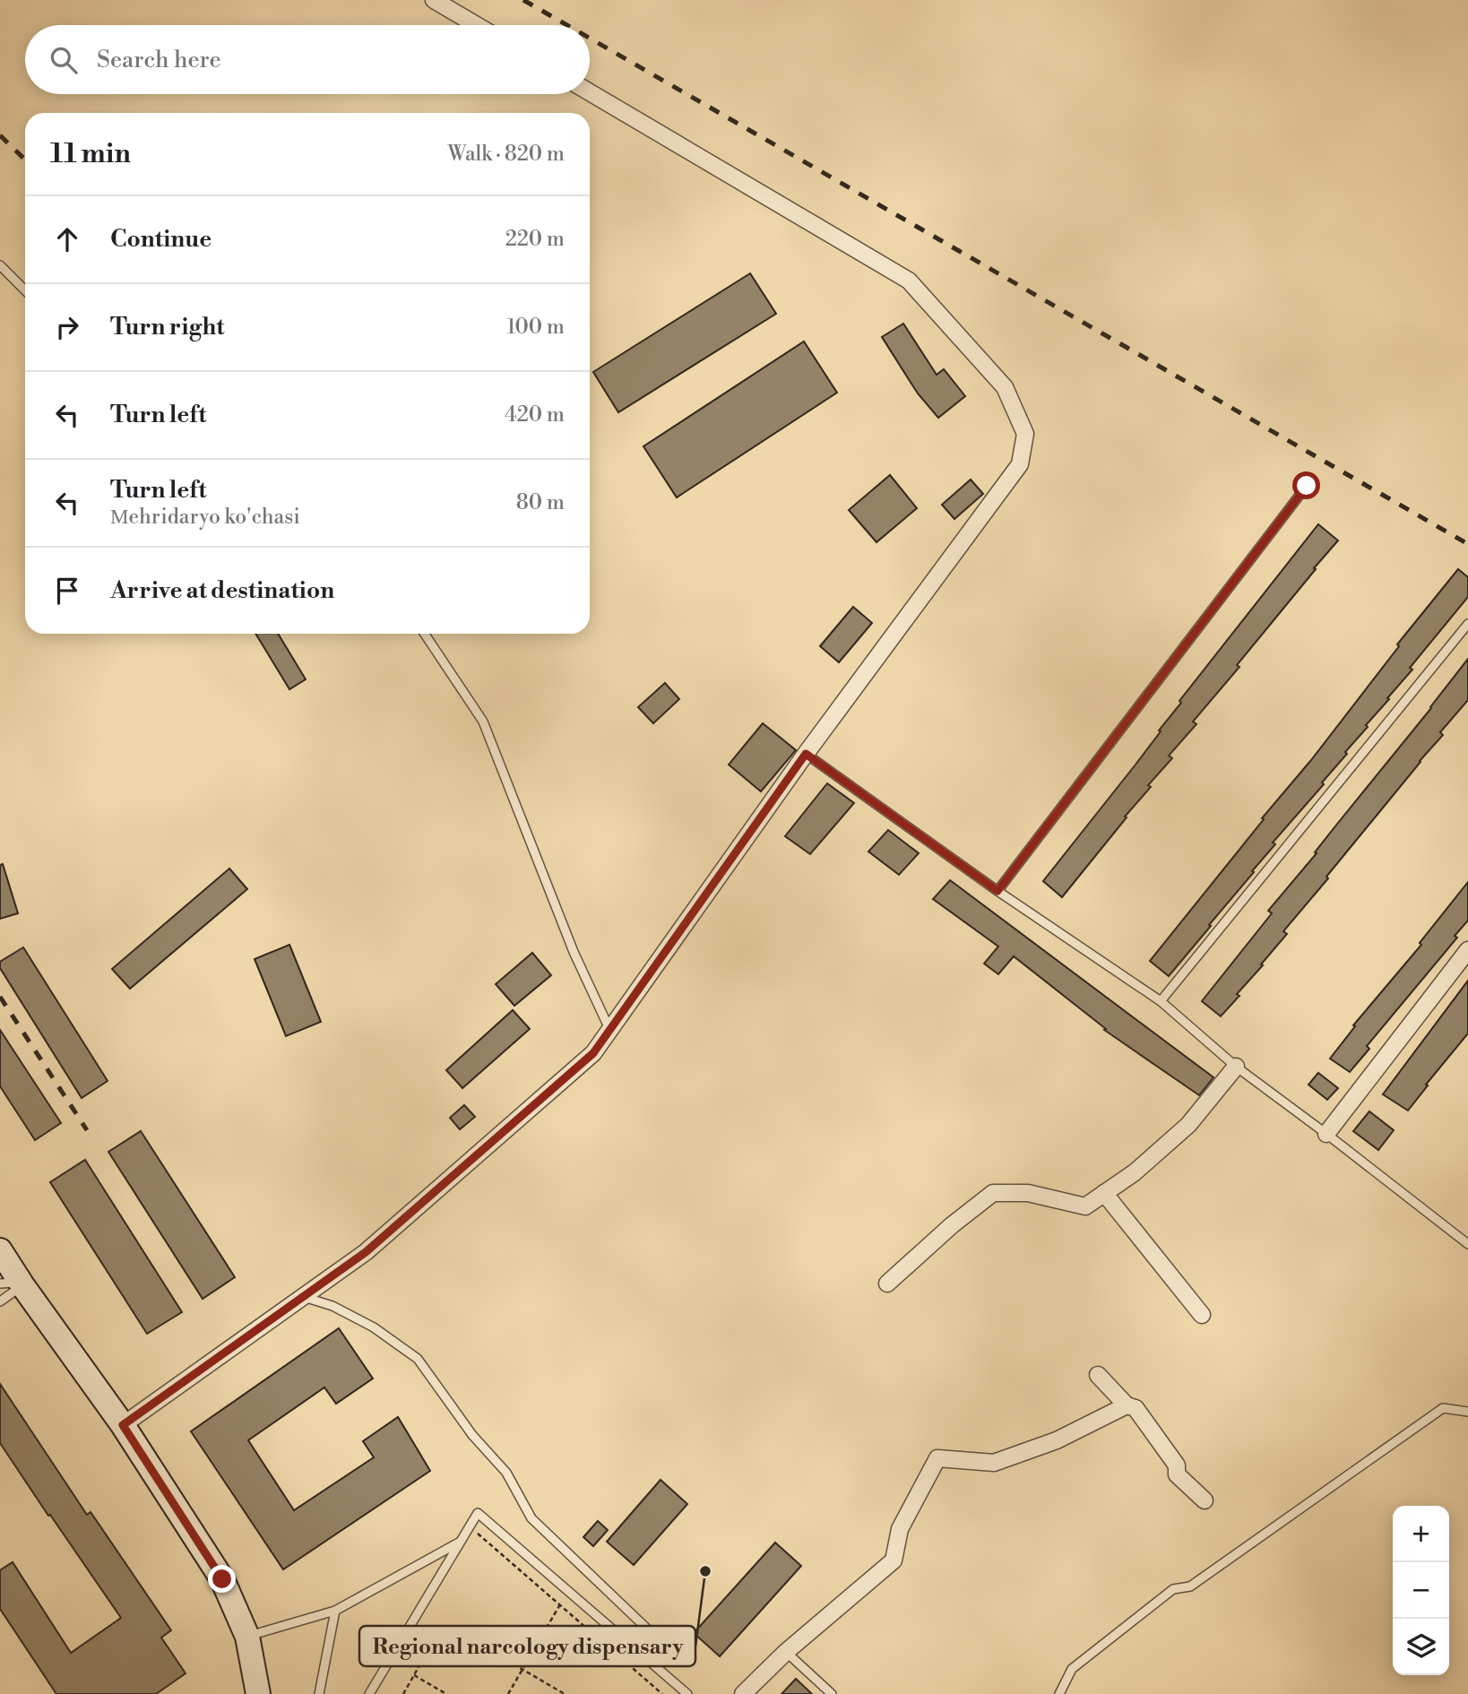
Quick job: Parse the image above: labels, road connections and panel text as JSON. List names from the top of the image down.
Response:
{
  "places": ["Regional narcology dispensary"],
  "page": {
    "search": "Search here",
    "heading": ["11 min", "Walk · 820 m"],
    "list": [
      ["Continue", "220 m"],
      ["Turn right", "100 m"],
      ["Turn left", "420 m"],
      ["Turn left", "Мehridaryo ko'chasi", "80 m"],
      "Arrive at destination"
    ],
    "map_buttons": ["+", "−"]
  }
}
